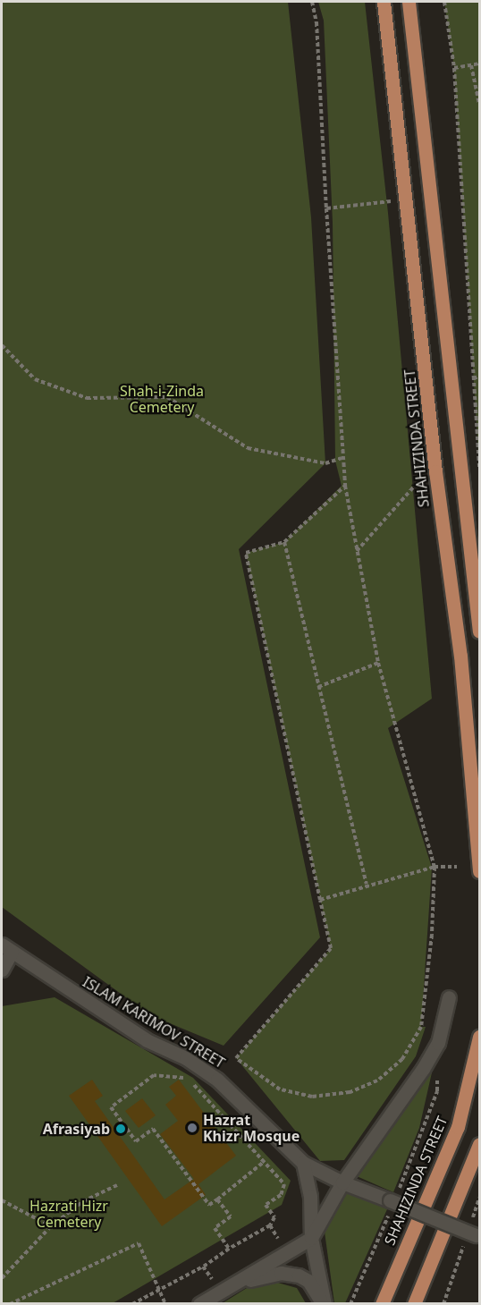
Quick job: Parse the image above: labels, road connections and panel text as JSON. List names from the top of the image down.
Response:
{
  "streets": {
    "main road": ["SHAHIZINDA STREET"],
    "street": ["ISLAM KARIMOV STREET"]
  },
  "parks": ["Shah-i-Zinda Cemetery", "Hazrati Hizr Cemetery"],
  "places": ["Hazrat Khizr Mosque", "Afrasiyab"]
}
